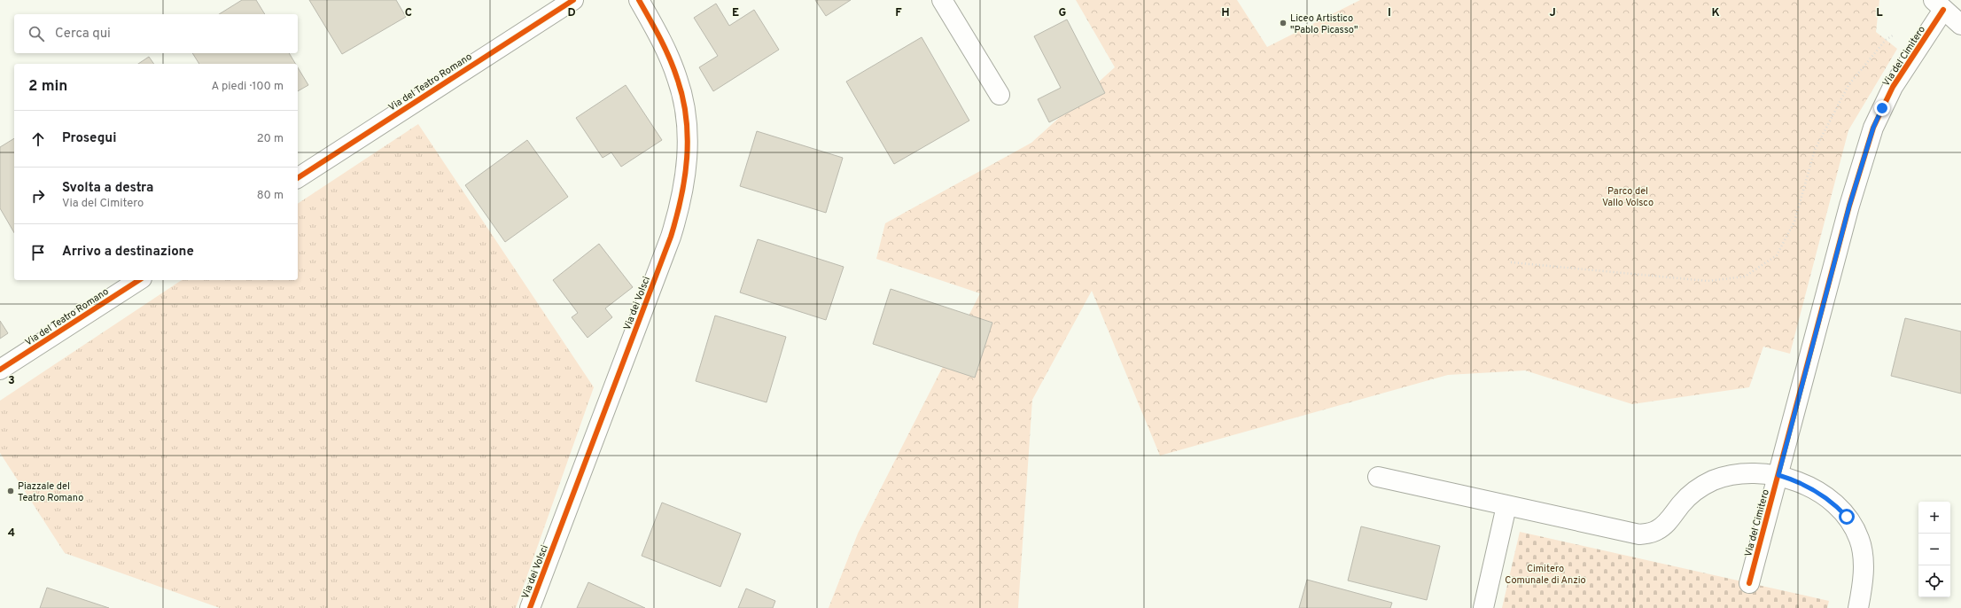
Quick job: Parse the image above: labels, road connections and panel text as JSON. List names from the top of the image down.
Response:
{
  "streets": {
    "street": ["Via del Cimitero", "Via del Teatro Romano", "Via dei Volsci"]
  },
  "parks": ["Parco del Vallo Volsco", "Cimitero Comunale di Anzio"],
  "places": ["Liceo Artistico \"Pablo Picasso\"", "Piazzale del Teatro Romano"],
  "page": {
    "search": "Cerca qui",
    "heading": ["2 min", "A piedi · 100 m"],
    "list": [
      ["Prosegui", "20 m"],
      ["Svolta a destra", "Via del Cimitero", "80 m"],
      "Arrivo a destinazione"
    ],
    "map_buttons": ["+", "−"]
  },
  "grid": {
    "columns": [
      "C",
      "D",
      "E",
      "F",
      "G",
      "H",
      "I",
      "J",
      "K",
      "L"
    ],
    "rows": ["3", "4"]
  }
}
